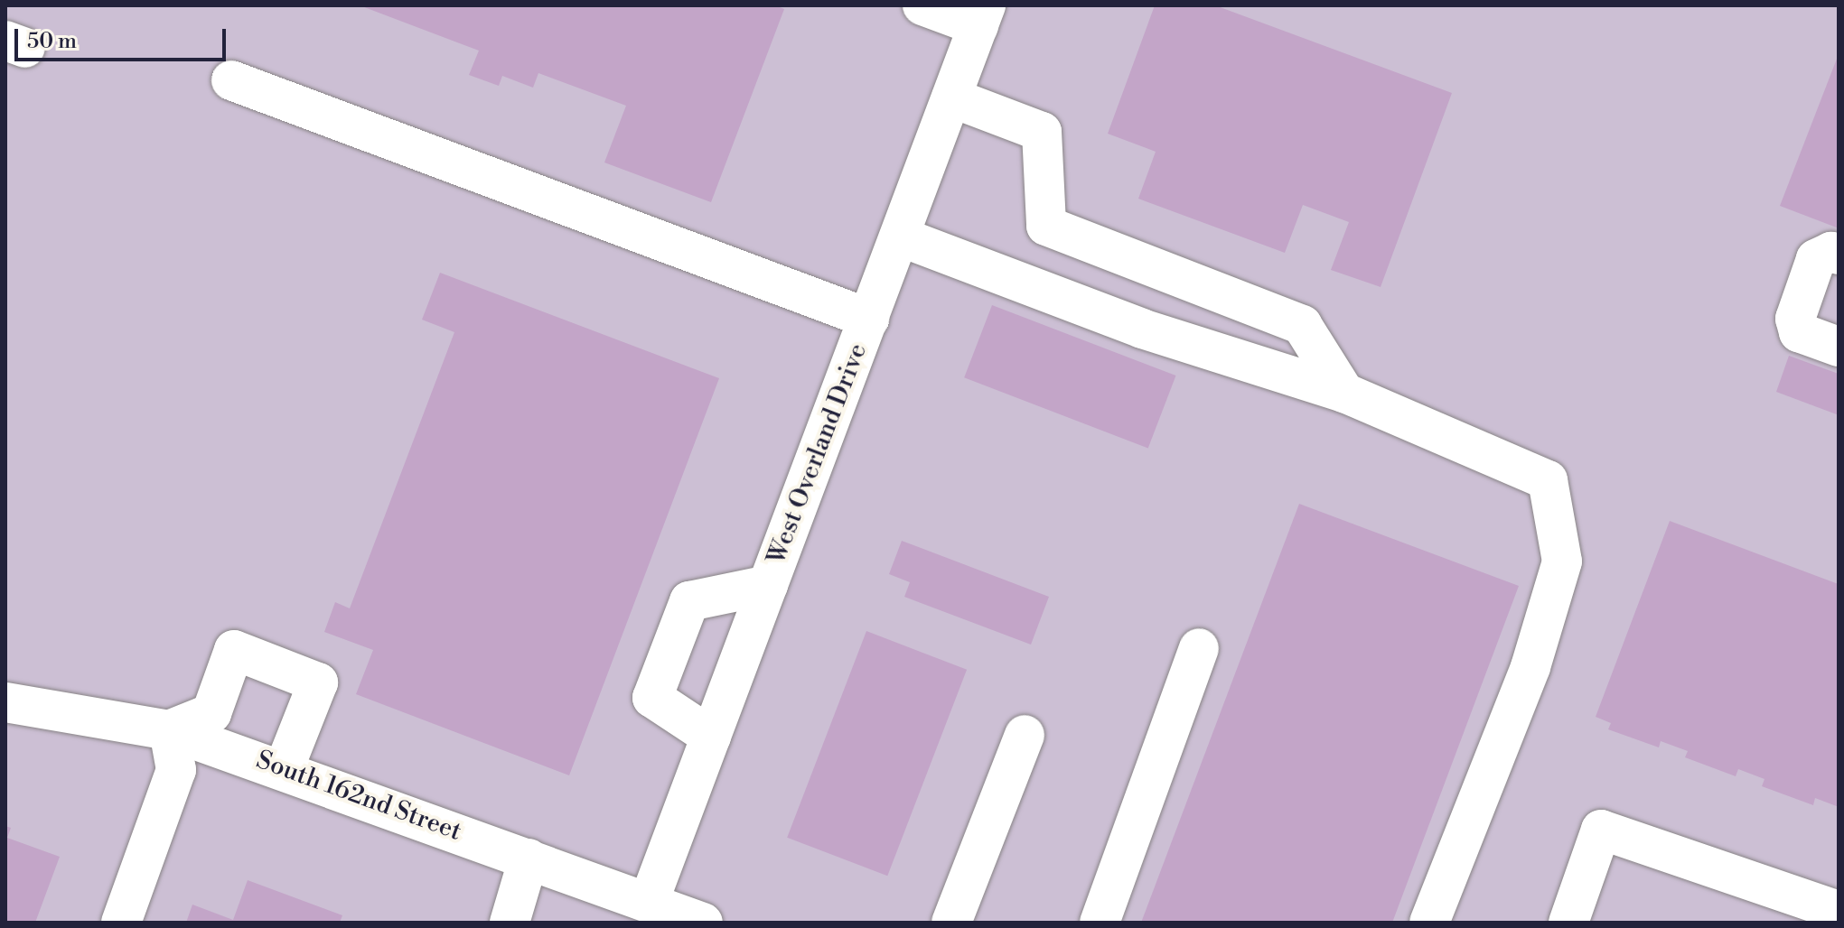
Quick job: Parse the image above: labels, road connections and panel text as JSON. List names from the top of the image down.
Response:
{
  "streets": {
    "street": ["West Overland Drive", "South 162nd Street"]
  },
  "crossings": [
    ["West Overland Drive", "South 162nd Street"]
  ],
  "scale_bar": "50 m"
}
